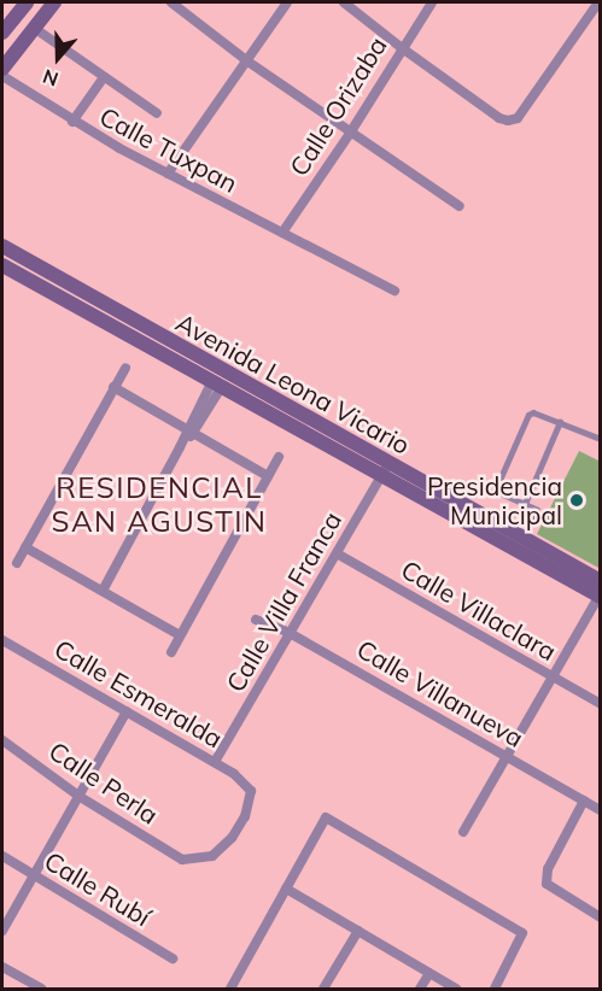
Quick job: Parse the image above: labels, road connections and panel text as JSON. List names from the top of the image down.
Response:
{
  "streets": {
    "street": [
      "Calle Orizaba",
      "Calle Tuxpan",
      "Avenida Leona Vicario",
      "Calle Villa Franca",
      "Calle Villaclara",
      "Calle Esmeralda",
      "Calle Villanueva",
      "Calle Perla",
      "Calle Rubí"
    ]
  },
  "crossings": [
    ["Calle Orizaba", "Calle Tuxpan"],
    ["Avenida Leona Vicario", "Calle Villa Franca"],
    ["Calle Villa Franca", "Calle Villaclara"],
    ["Calle Villa Franca", "Calle Esmeralda"],
    ["Calle Villa Franca", "Calle Villanueva"],
    ["Calle Esmeralda", "Calle Perla"]
  ],
  "districts": ["RESIDENCIAL SAN AGUSTIN"],
  "places": ["Presidencia Municipal"],
  "north": "bottom"
}
